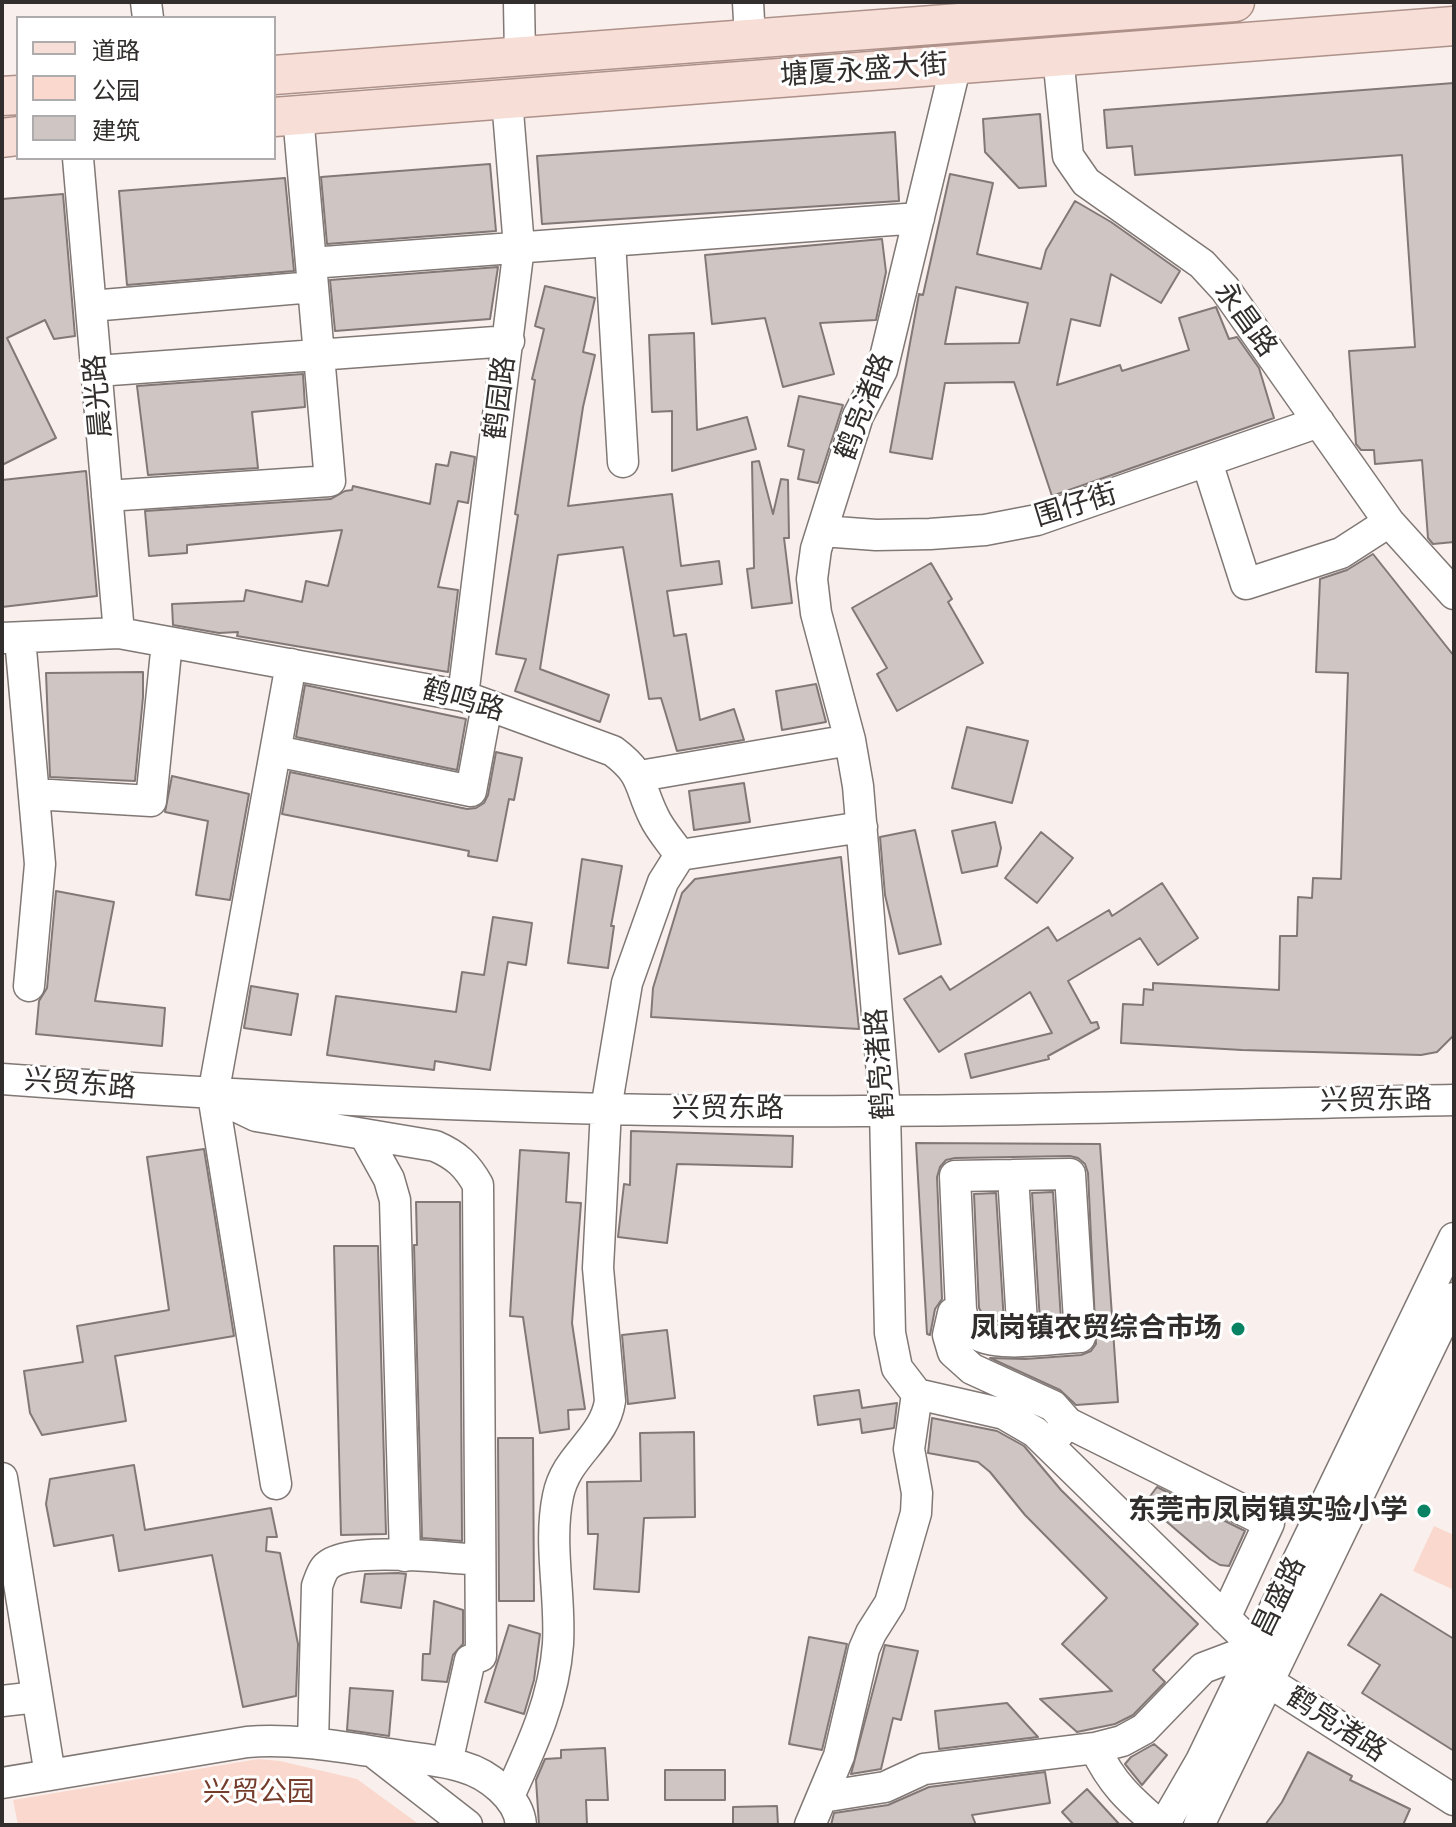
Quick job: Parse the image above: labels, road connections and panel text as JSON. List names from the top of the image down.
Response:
{
  "streets": {
    "main road": ["塘厦永盛大街"],
    "street": [
      "永昌路",
      "晨光路",
      "鹤园路",
      "鹤凫渚路",
      "围仔街",
      "鹤鸣路",
      "兴贸东路",
      "昌盛路"
    ]
  },
  "crossings": [
    ["塘厦永盛大街", "永昌路"],
    ["塘厦永盛大街", "鹤园路"],
    ["塘厦永盛大街", "鹤凫渚路"],
    ["永昌路", "围仔街"],
    ["晨光路", "鹤鸣路"],
    ["鹤园路", "鹤鸣路"],
    ["鹤凫渚路", "围仔街"],
    ["鹤凫渚路", "兴贸东路"],
    ["鹤凫渚路", "昌盛路"]
  ],
  "parks": ["兴贸公园"],
  "places": ["凤岗镇农贸综合市场", "东莞市凤岗镇实验小学"],
  "legend": ["道路", "公园", "建筑"]
}
